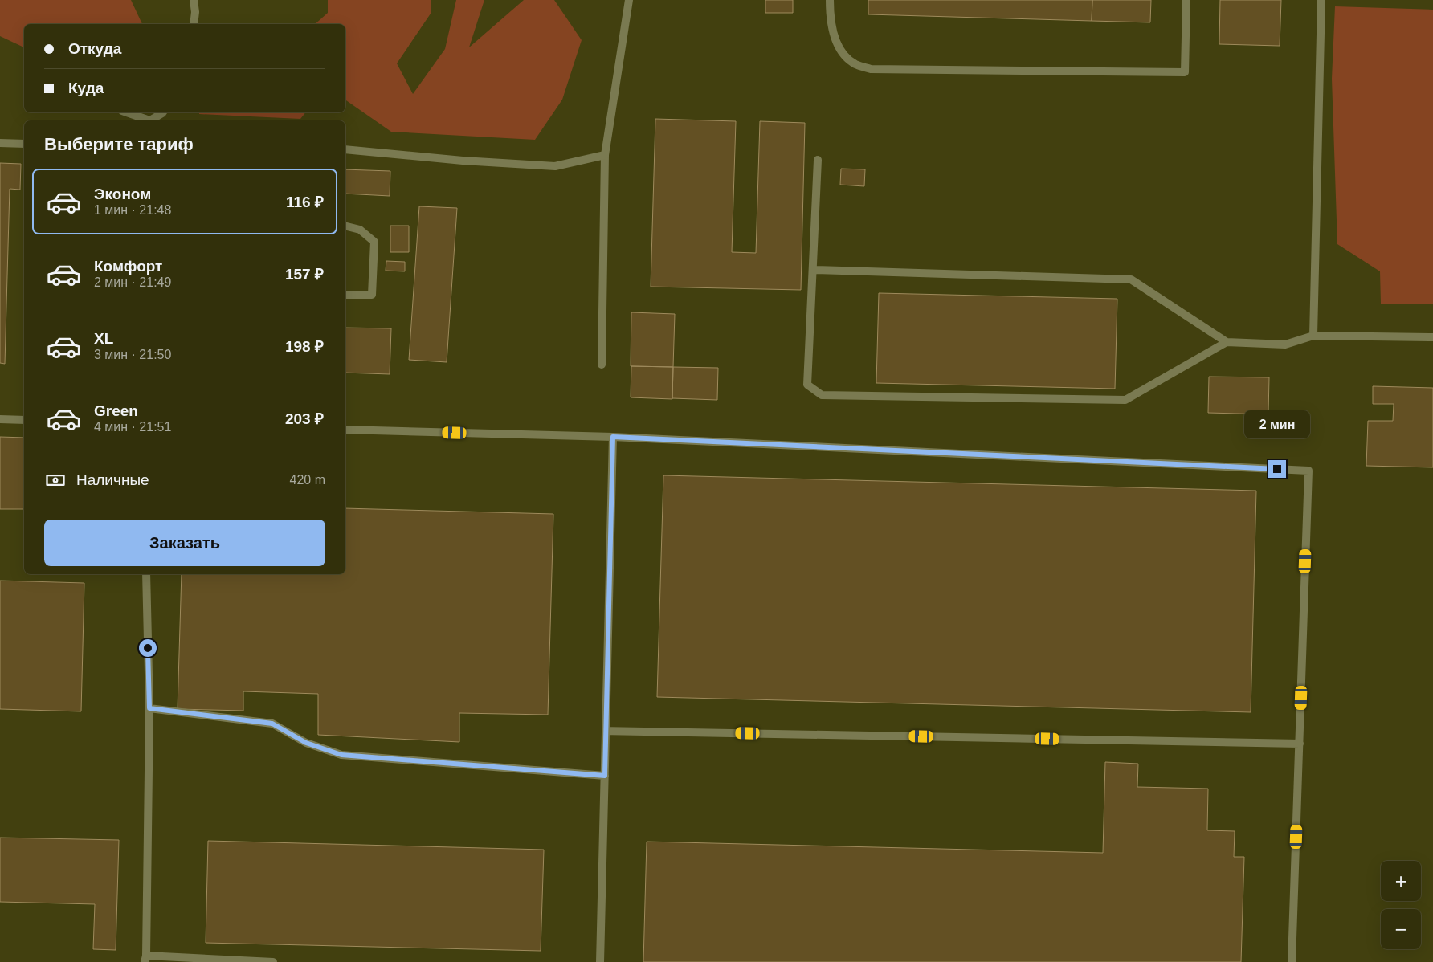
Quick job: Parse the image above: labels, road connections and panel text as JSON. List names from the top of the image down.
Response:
{
  "page": {
    "banner": ["Откуда", "Куда"],
    "heading": "Выберите тариф",
    "list": [
      {
        "name": "Эконом",
        "note": "1 мин · 21:48",
        "value": "116 ₽"
      },
      {
        "name": "Комфорт",
        "note": "2 мин · 21:49",
        "value": "157 ₽"
      },
      {
        "name": "XL",
        "note": "3 мин · 21:50",
        "value": "198 ₽"
      },
      {
        "name": "Green",
        "note": "4 мин · 21:51",
        "value": "203 ₽"
      }
    ],
    "bubble": "2 мин",
    "pay": ["Наличные", "420 m"],
    "buttons": "Заказать",
    "map_buttons": ["+", "−"]
  }
}
